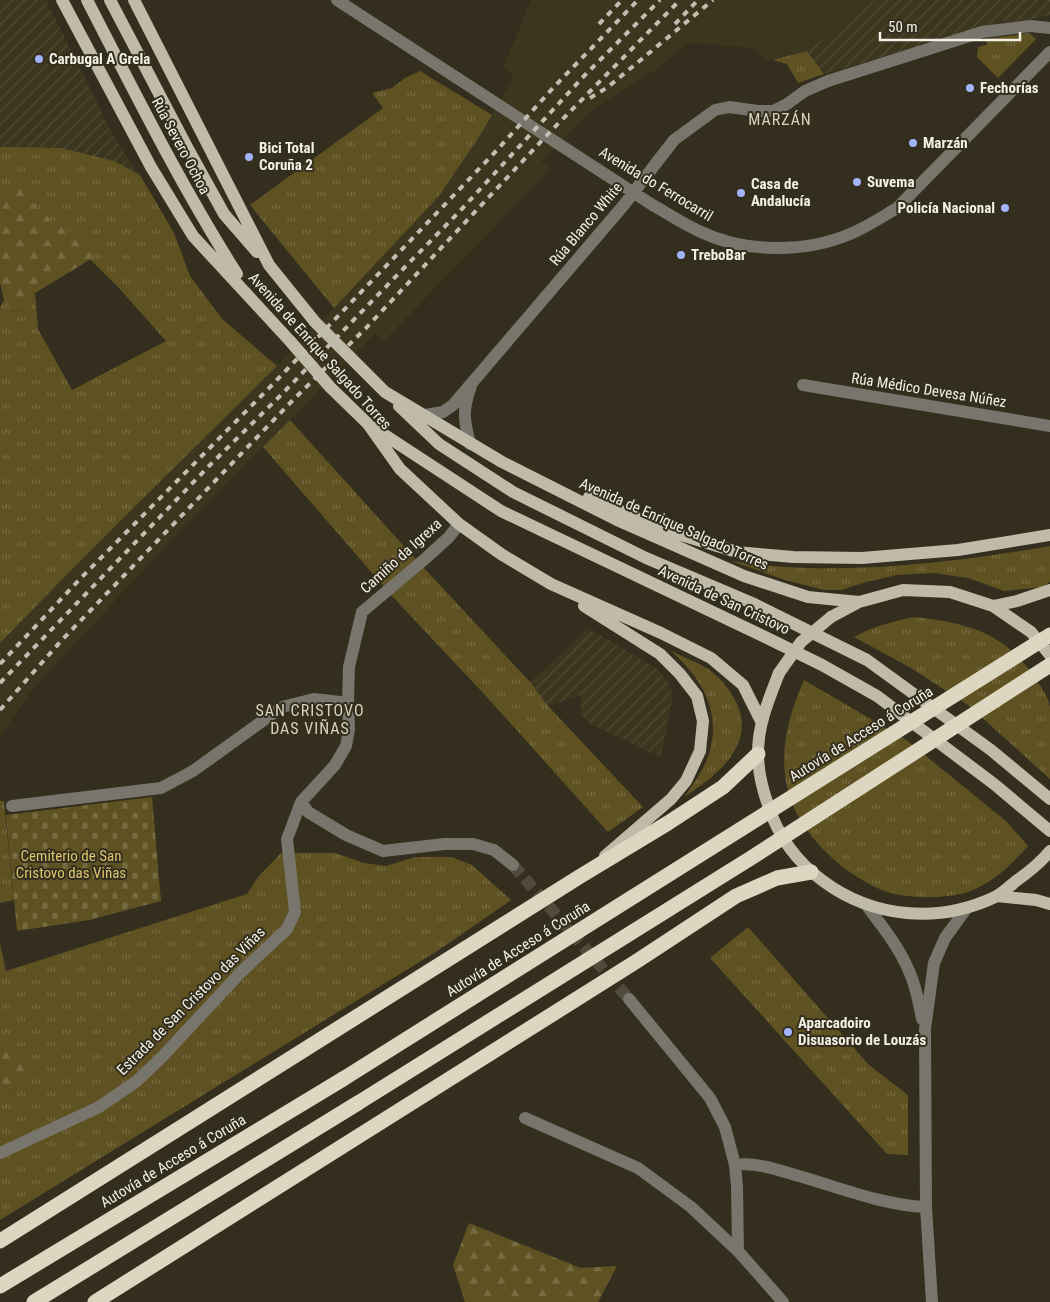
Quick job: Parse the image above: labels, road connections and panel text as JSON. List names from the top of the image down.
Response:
{
  "streets": {
    "highway": ["Autovía de Acceso á Coruña"],
    "main road": ["Rúa Severo Ochoa", "Avenida de Enrique Salgado Torres", "Avenida de San Cristovo"],
    "street": [
      "Avenida do Ferrocarril",
      "Rúa Blanco White",
      "Rúa Médico Devesa Núñez",
      "Camiño da Igrexa",
      "Estrada de San Cristovo das Viñas"
    ]
  },
  "crossings": [
    ["Rúa Severo Ochoa", "Avenida de Enrique Salgado Torres"],
    ["Avenida do Ferrocarril", "Rúa Blanco White"],
    ["Rúa Blanco White", "Avenida de Enrique Salgado Torres"],
    ["Avenida de Enrique Salgado Torres", "Camiño da Igrexa"],
    ["Avenida de Enrique Salgado Torres", "Avenida de San Cristovo"],
    ["Camiño da Igrexa", "Estrada de San Cristovo das Viñas"]
  ],
  "districts": ["MARZÁN", "SAN CRISTOVO DAS VIÑAS"],
  "parks": ["Cemiterio de San Cristovo das Viñas"],
  "places": [
    "Carbugal A Grela",
    "Fechorías",
    "Marzán",
    "Bici Total Coruña 2",
    "Suvema",
    "Casa de Andalucía",
    "Policía Nacional",
    "TreboBar",
    "Aparcadoiro Disuasorio de Louzás"
  ],
  "scale_bar": "50 m"
}
